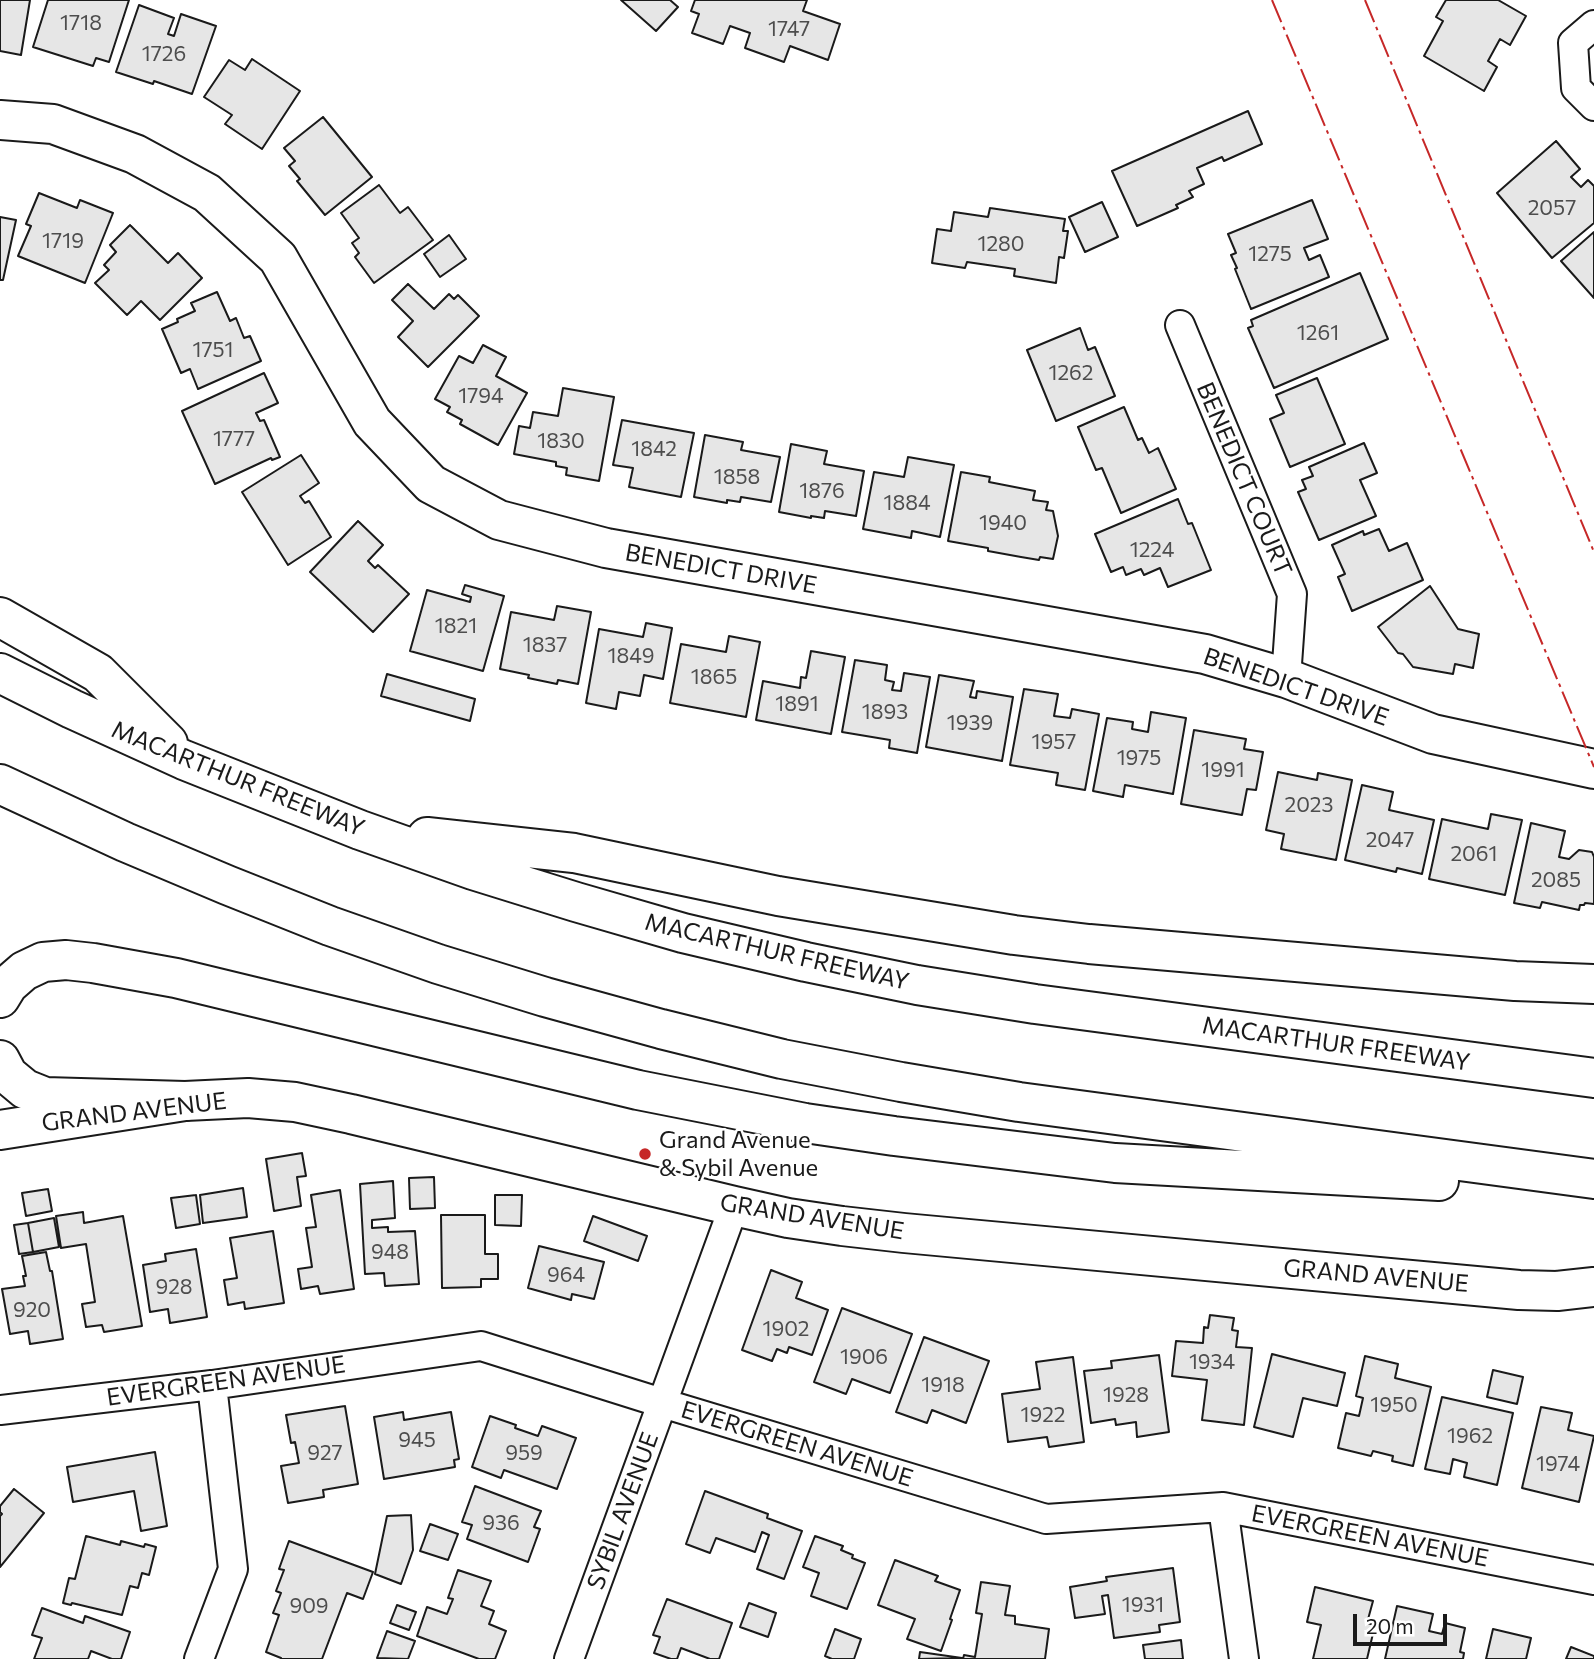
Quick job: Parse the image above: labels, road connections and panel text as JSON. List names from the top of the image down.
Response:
{
  "streets": {
    "main road": ["BENEDICT DRIVE", "MACARTHUR FREEWAY", "GRAND AVENUE"],
    "street": ["BENEDICT COURT", "EVERGREEN AVENUE", "SYBIL AVENUE"]
  },
  "crossings": [
    ["BENEDICT COURT", "BENEDICT DRIVE"],
    ["GRAND AVENUE", "SYBIL AVENUE"],
    ["EVERGREEN AVENUE", "SYBIL AVENUE"]
  ],
  "places": ["Grand Avenue & Sybil Avenue"],
  "house_numbers": [
    "1718",
    "1747",
    "1726",
    "2057",
    "1719",
    "1280",
    "1275",
    "1261",
    "1751",
    "1262",
    "1794",
    "1777",
    "1830",
    "1842",
    "1858",
    "1876",
    "1884",
    "1940",
    "1224",
    "1821",
    "1837",
    "1849",
    "1865",
    "1891",
    "1893",
    "1939",
    "1957",
    "1975",
    "1991",
    "2023",
    "2047",
    "2061",
    "2085",
    "948",
    "964",
    "928",
    "920",
    "1902",
    "1906",
    "1934",
    "1918",
    "1928",
    "1950",
    "1922",
    "1962",
    "945",
    "927",
    "959",
    "1974",
    "936",
    "1931",
    "909"
  ],
  "scale_bar": "20 m"
}
